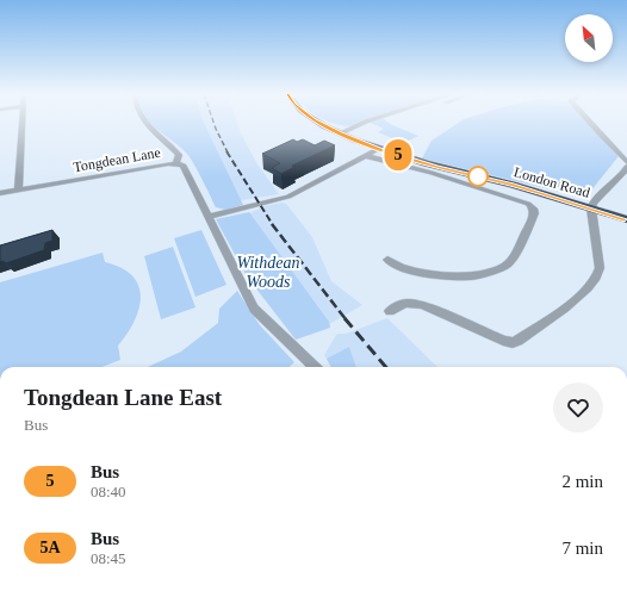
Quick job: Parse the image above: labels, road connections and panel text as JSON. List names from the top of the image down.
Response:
{
  "streets": {
    "highway": ["London Road"],
    "street": ["Tongdean Lane"]
  },
  "parks": ["Withdean Woods"],
  "lines": ["bus line 5"],
  "north": "top left",
  "page": {
    "on_map": "5",
    "heading": ["Tongdean Lane East", "Bus"],
    "list": [
      {
        "mark": "5",
        "name": "Bus",
        "note": "08:40",
        "value": "2 min"
      },
      {
        "mark": "5A",
        "name": "Bus",
        "note": "08:45",
        "value": "7 min"
      }
    ]
  }
}
